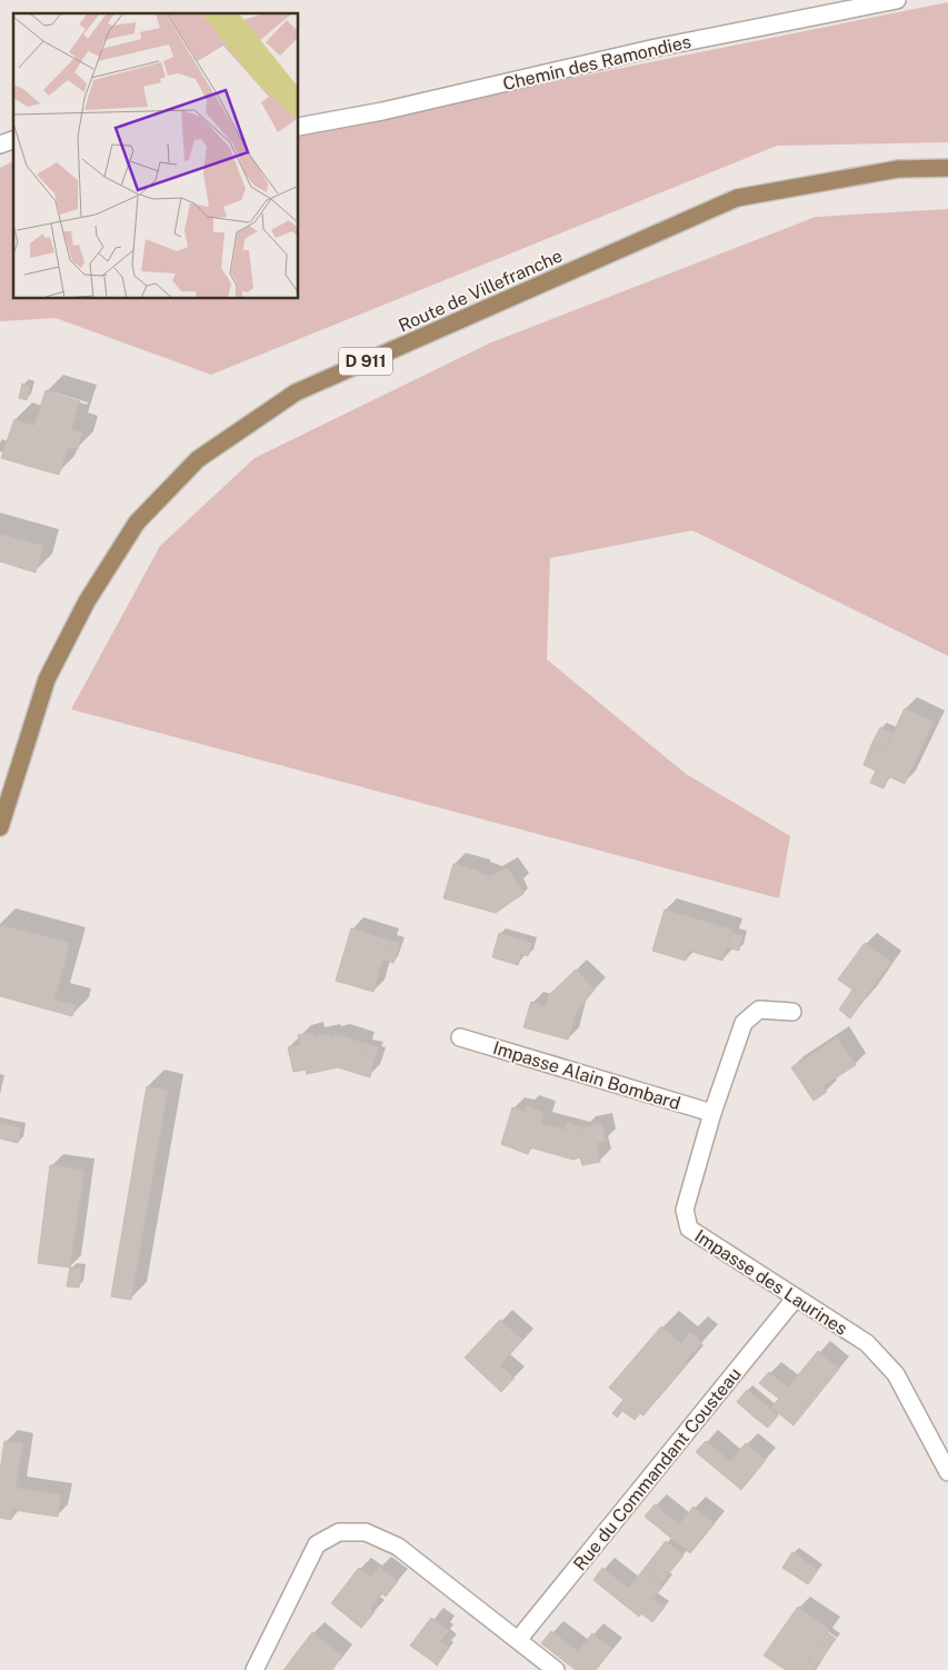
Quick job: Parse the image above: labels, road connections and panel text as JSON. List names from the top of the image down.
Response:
{
  "streets": {
    "main road": ["Route de Villefranche", "D 911"],
    "street": [
      "Chemin des Ramondies",
      "Impasse Alain Bombard",
      "Impasse des Laurines",
      "Rue du Commandant Cousteau"
    ]
  },
  "crossings": [
    ["Impasse Alain Bombard", "Impasse des Laurines"],
    ["Impasse des Laurines", "Rue du Commandant Cousteau"]
  ]
}
